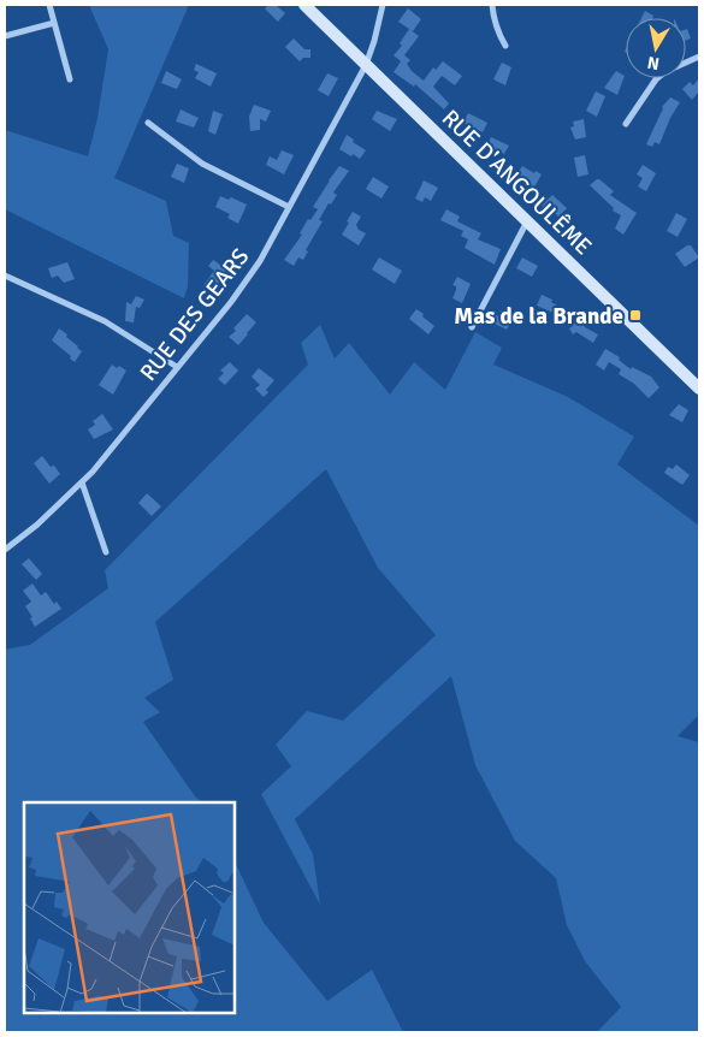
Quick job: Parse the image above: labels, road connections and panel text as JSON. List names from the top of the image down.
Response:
{
  "streets": {
    "street": ["RUE D'ANGOULÊME", "RUE DES GEARS"]
  },
  "crossings": [
    ["RUE D'ANGOULÊME", "RUE DES GEARS"]
  ],
  "places": {
    "transit": ["Mas de la Brande"]
  },
  "north": "bottom"
}
